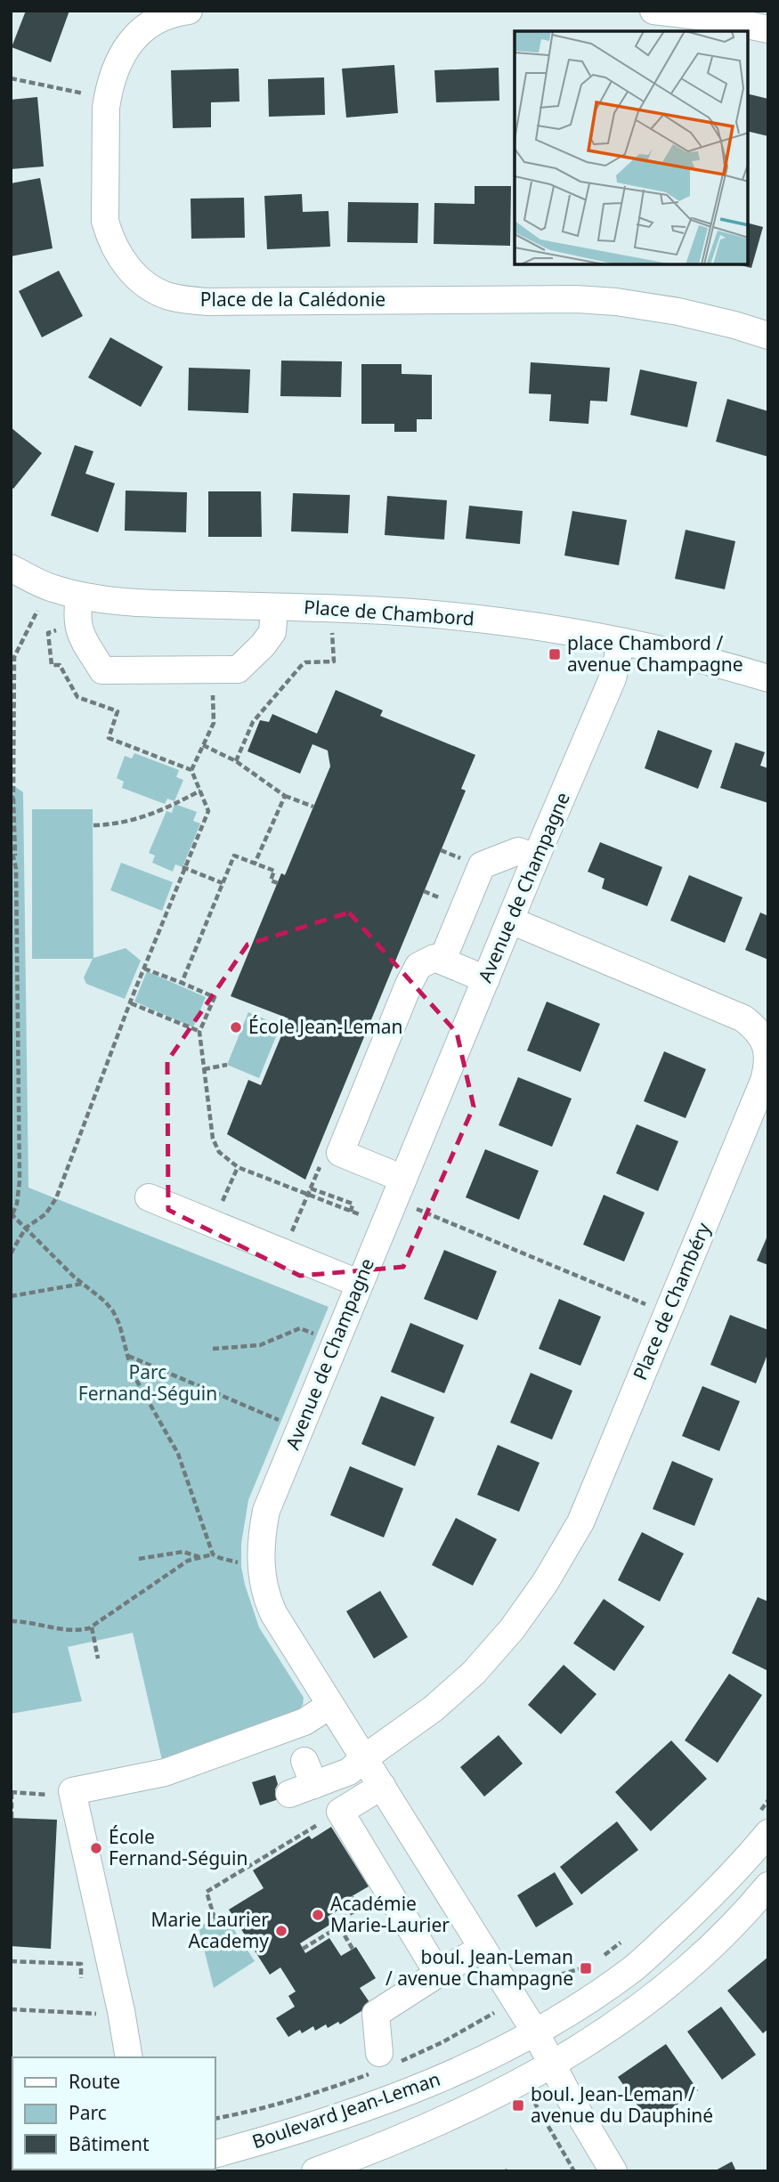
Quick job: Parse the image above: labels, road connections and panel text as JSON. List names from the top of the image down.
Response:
{
  "streets": {
    "street": [
      "Place de la Calédonie",
      "Place de Chambord",
      "Avenue de Champagne",
      "Place de Chambéry",
      "Boulevard Jean-Leman"
    ]
  },
  "crossings": [
    ["Place de Chambord", "Avenue de Champagne"],
    ["Avenue de Champagne", "Place de Chambéry"],
    ["Avenue de Champagne", "Boulevard Jean-Leman"]
  ],
  "parks": ["Parc Fernand-Séguin"],
  "places": {
    "transit": ["place Chambord / avenue Champagne", "boul. Jean-Leman / avenue Champagne", "boul. Jean-Leman / avenue du Dauphiné"],
    "other": [
      "École Jean-Leman",
      "École Fernand-Séguin",
      "Académie Marie-Laurier",
      "Marie Laurier Academy"
    ]
  },
  "legend": ["Route", "Parc", "Bâtiment"]
}
